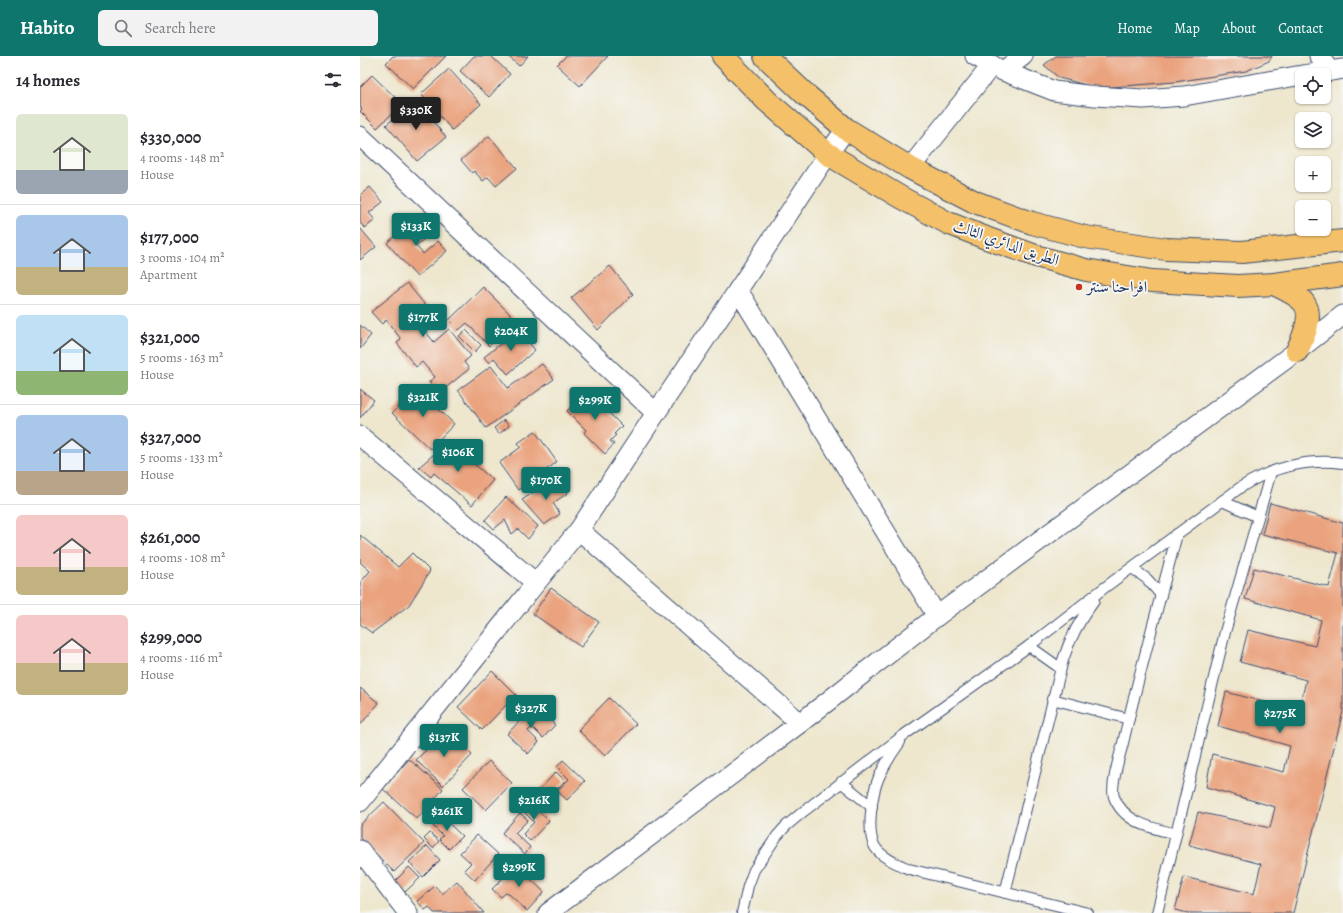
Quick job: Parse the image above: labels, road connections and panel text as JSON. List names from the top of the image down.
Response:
{
  "streets": {
    "main road": ["الطريق الدائري الثالث"]
  },
  "places": ["افراحنا سنتر"],
  "page": {
    "header": "Habito",
    "search": "Search here",
    "nav": [
      "Home",
      "Map",
      "About",
      "Contact"
    ],
    "heading": "14 homes",
    "map_buttons": ["+", "−"],
    "price": [
      "$330K",
      "$133K",
      "$177K",
      "$204K",
      "$321K",
      "$299K",
      "$106K",
      "$170K",
      "$327K",
      "$275K",
      "$137K",
      "$216K",
      "$261K",
      "$299K"
    ],
    "list": [
      {
        "name": "$330,000",
        "note": "4 rooms · 148 m² · House"
      },
      {
        "name": "$177,000",
        "note": "3 rooms · 104 m² · Apartment"
      },
      {
        "name": "$321,000",
        "note": "5 rooms · 163 m² · House"
      },
      {
        "name": "$327,000",
        "note": "5 rooms · 133 m² · House"
      },
      {
        "name": "$261,000",
        "note": "4 rooms · 108 m² · House"
      },
      {
        "name": "$299,000",
        "note": "4 rooms · 116 m² · House"
      }
    ]
  }
}
